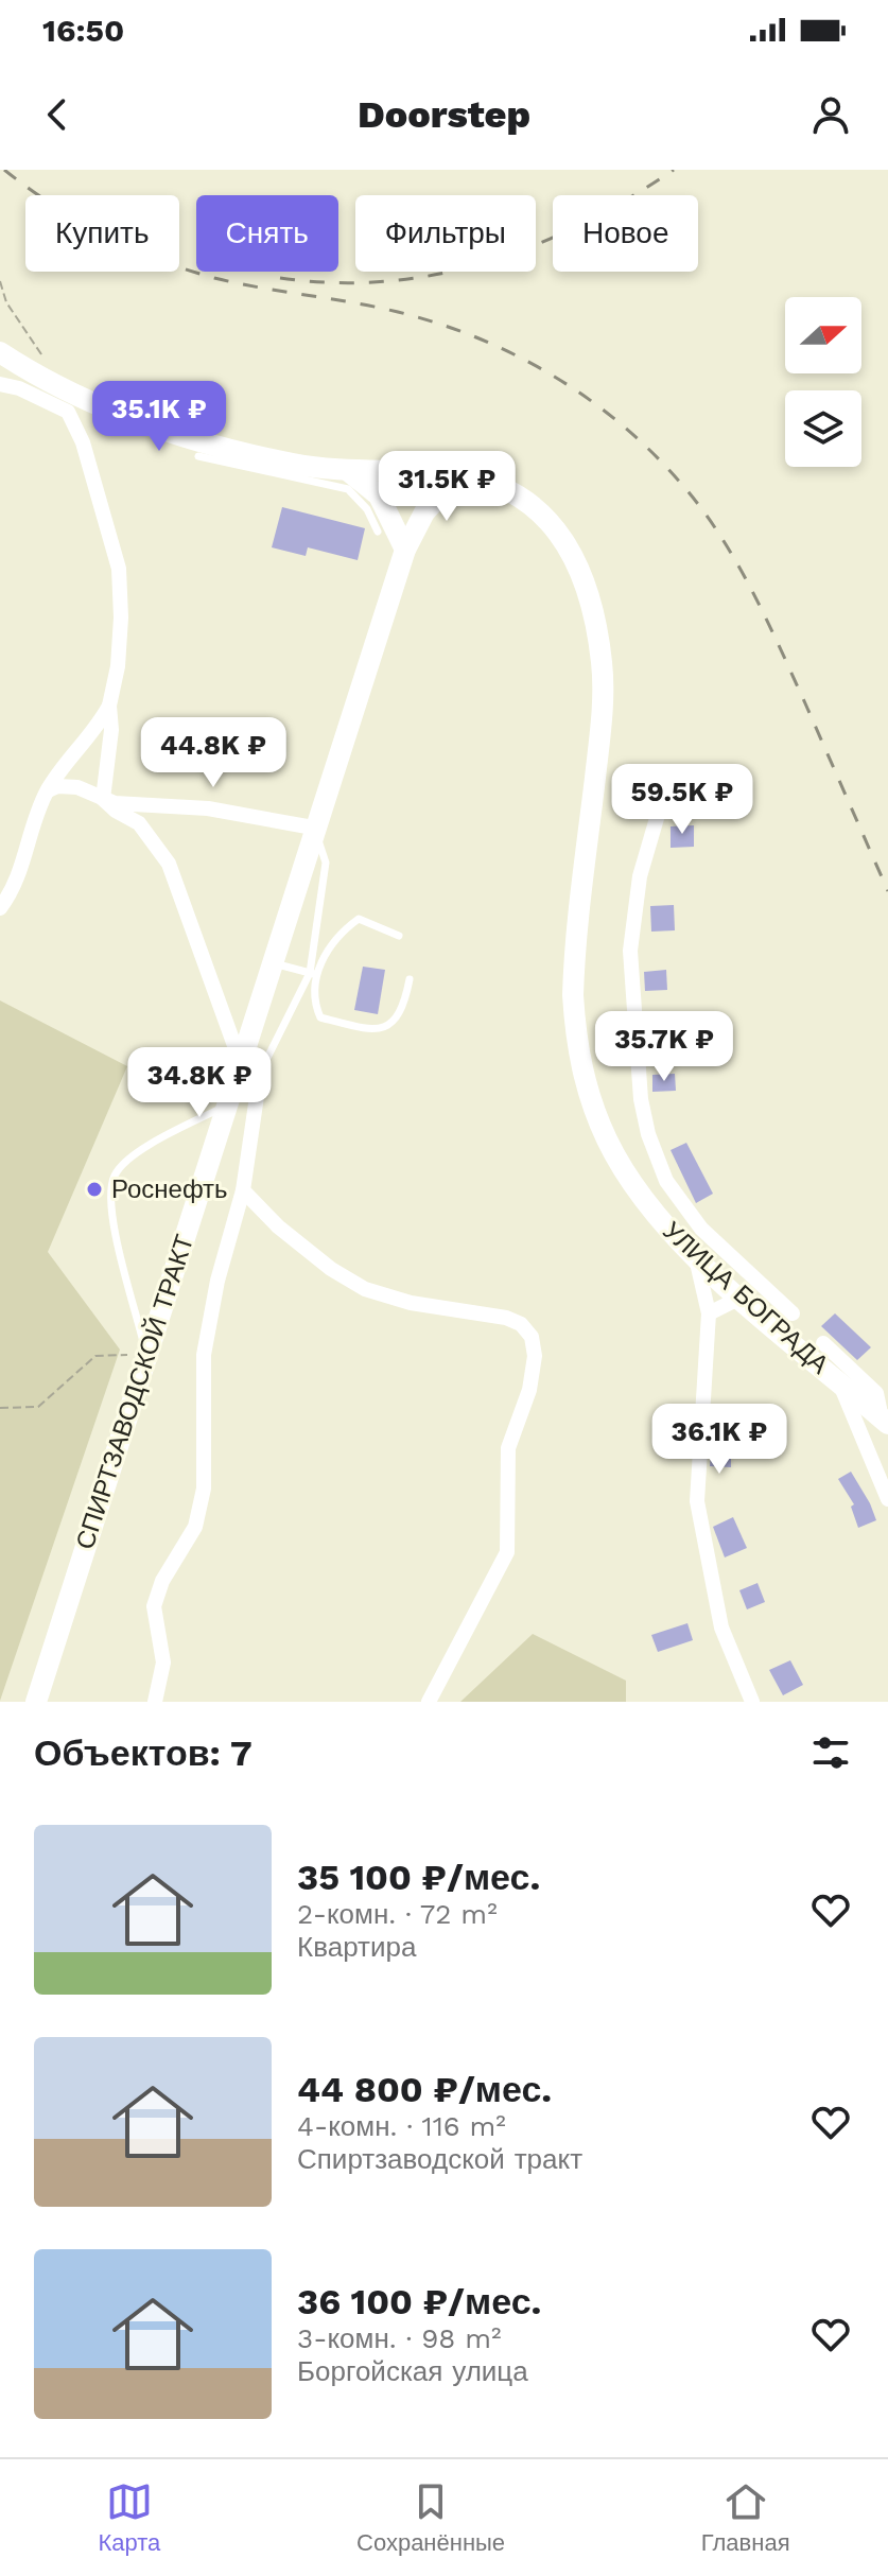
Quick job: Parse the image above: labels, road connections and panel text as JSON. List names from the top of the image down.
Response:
{
  "streets": {
    "main road": ["УЛИЦА БОГРАДА", "СПИРТЗАВОДСКОЙ ТРАКТ"]
  },
  "crossings": [
    ["УЛИЦА БОГРАДА", "СПИРТЗАВОДСКОЙ ТРАКТ"]
  ],
  "places": ["Роснефть"],
  "north": "right",
  "page": {
    "status": "16:50",
    "header": "Doorstep",
    "chip": [
      "Купить",
      "Снять",
      "Фильтры",
      "Новое"
    ],
    "price": [
      "35.1K ₽",
      "31.5K ₽",
      "44.8K ₽",
      "59.5K ₽",
      "35.7K ₽",
      "34.8K ₽",
      "36.1K ₽"
    ],
    "heading": "Объектов: 7",
    "list": [
      {
        "name": "35 100 ₽/мес.",
        "note": "2-комн. · 72 m² · Квартира"
      },
      {
        "name": "44 800 ₽/мес.",
        "note": "4-комн. · 116 m² · Спиртзаводской тракт"
      },
      {
        "name": "36 100 ₽/мес.",
        "note": "3-комн. · 98 m² · Боргойская улица"
      }
    ],
    "tabs": ["Карта", "Сохранённые", "Главная"]
  }
}
